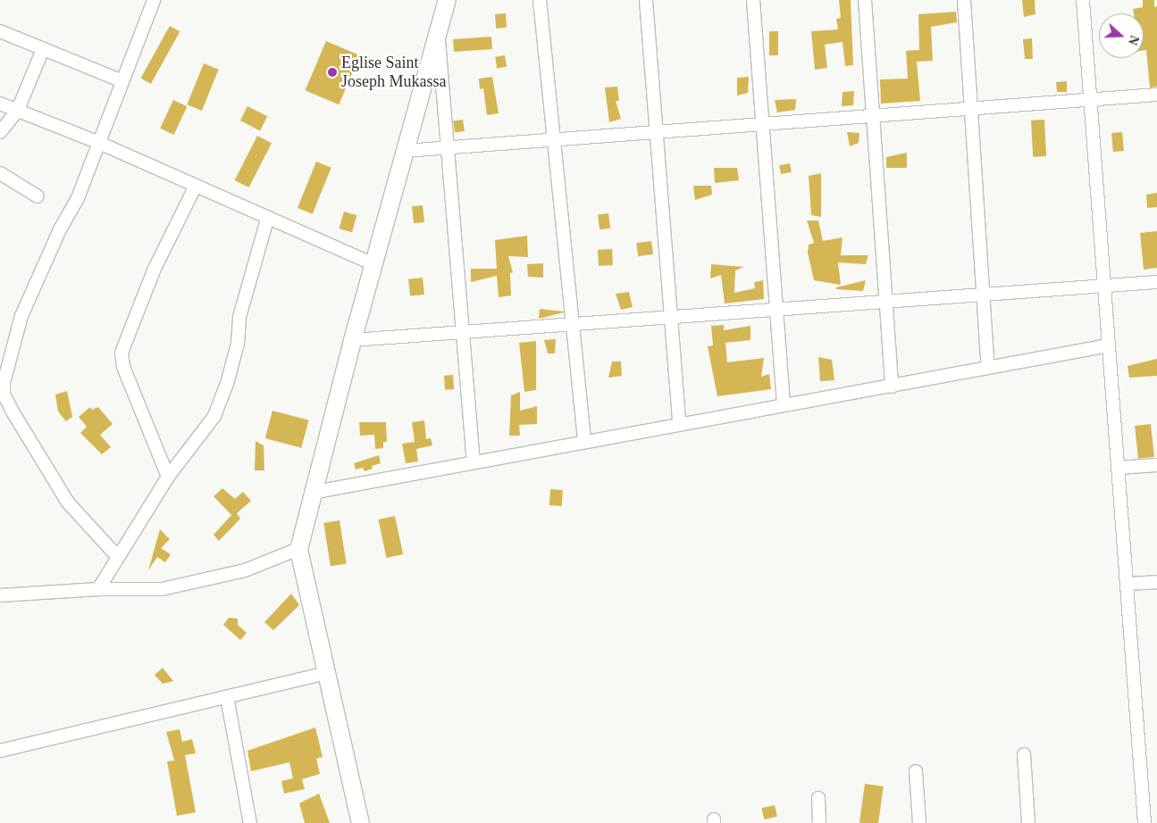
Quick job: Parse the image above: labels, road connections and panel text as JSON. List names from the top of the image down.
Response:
{
  "places": ["Eglise Saint Joseph Mukassa"],
  "north": "right"
}
